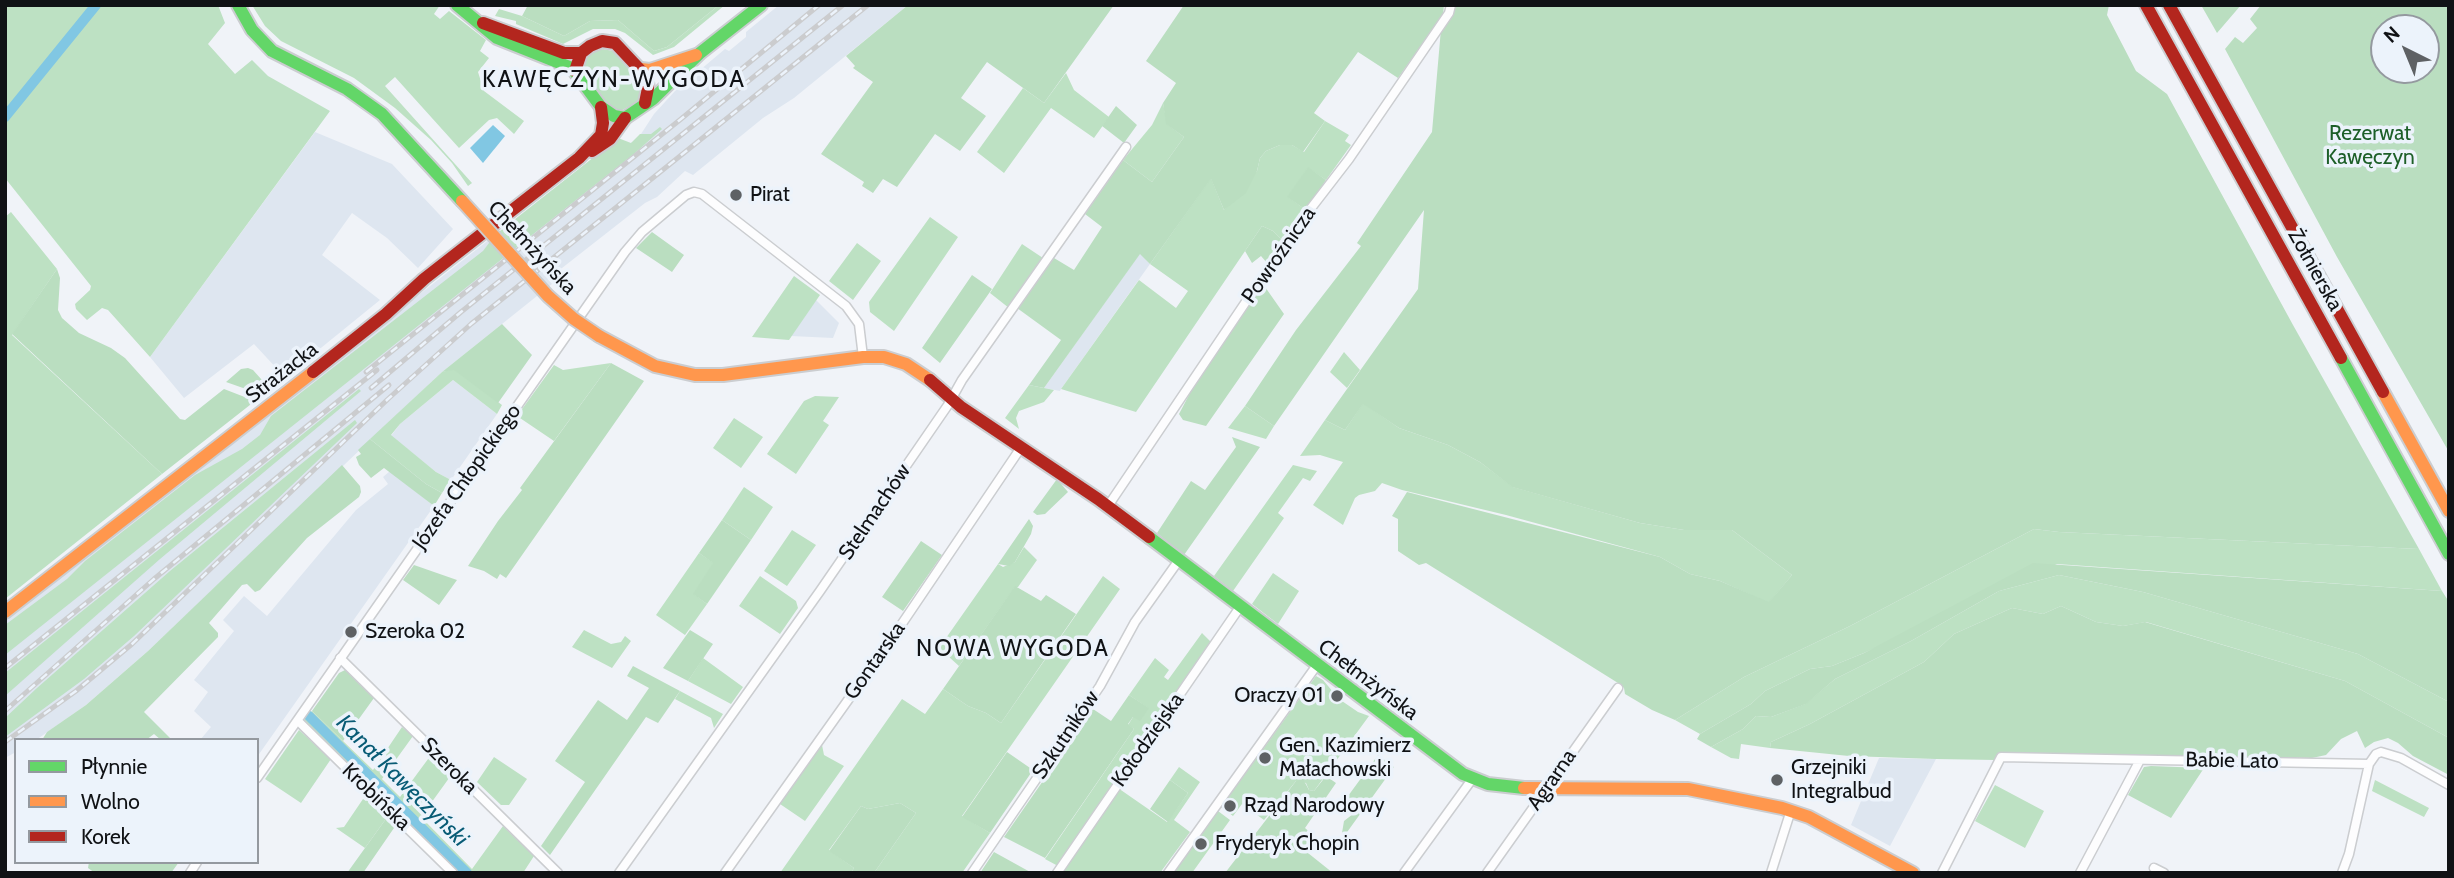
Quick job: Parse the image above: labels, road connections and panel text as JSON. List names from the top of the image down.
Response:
{
  "streets": {
    "main road": ["Chełmżyńska", "Żołnierska", "Strażacka"],
    "street": [
      "Powroźnicza",
      "Józefa Chłopickiego",
      "Stelmachów",
      "Gontarska",
      "Szkutników",
      "Kołodziejska",
      "Babie Lato",
      "Szeroka",
      "Agrarna",
      "Krobińska"
    ]
  },
  "crossings": [
    ["Chełmżyńska", "Powroźnicza"],
    ["Chełmżyńska", "Józefa Chłopickiego"],
    ["Chełmżyńska", "Stelmachów"],
    ["Chełmżyńska", "Gontarska"],
    ["Chełmżyńska", "Szkutników"],
    ["Chełmżyńska", "Kołodziejska"],
    ["Chełmżyńska", "Agrarna"],
    ["Józefa Chłopickiego", "Szeroka"],
    ["Józefa Chłopickiego", "Krobińska"]
  ],
  "districts": ["KAWĘCZYN-WYGODA", "NOWA WYGODA"],
  "water": ["Kanał Kawęczyński"],
  "parks": ["Rezerwat Kawęczyn"],
  "places": [
    "Pirat",
    "Szeroka 02",
    "Oraczy 01",
    "Gen. Kazimierz Małachowski",
    "Grzejniki Integralbud",
    "Rząd Narodowy",
    "Fryderyk Chopin"
  ],
  "legend": ["Płynnie", "Wolno", "Korek"],
  "north": "top left"
}
